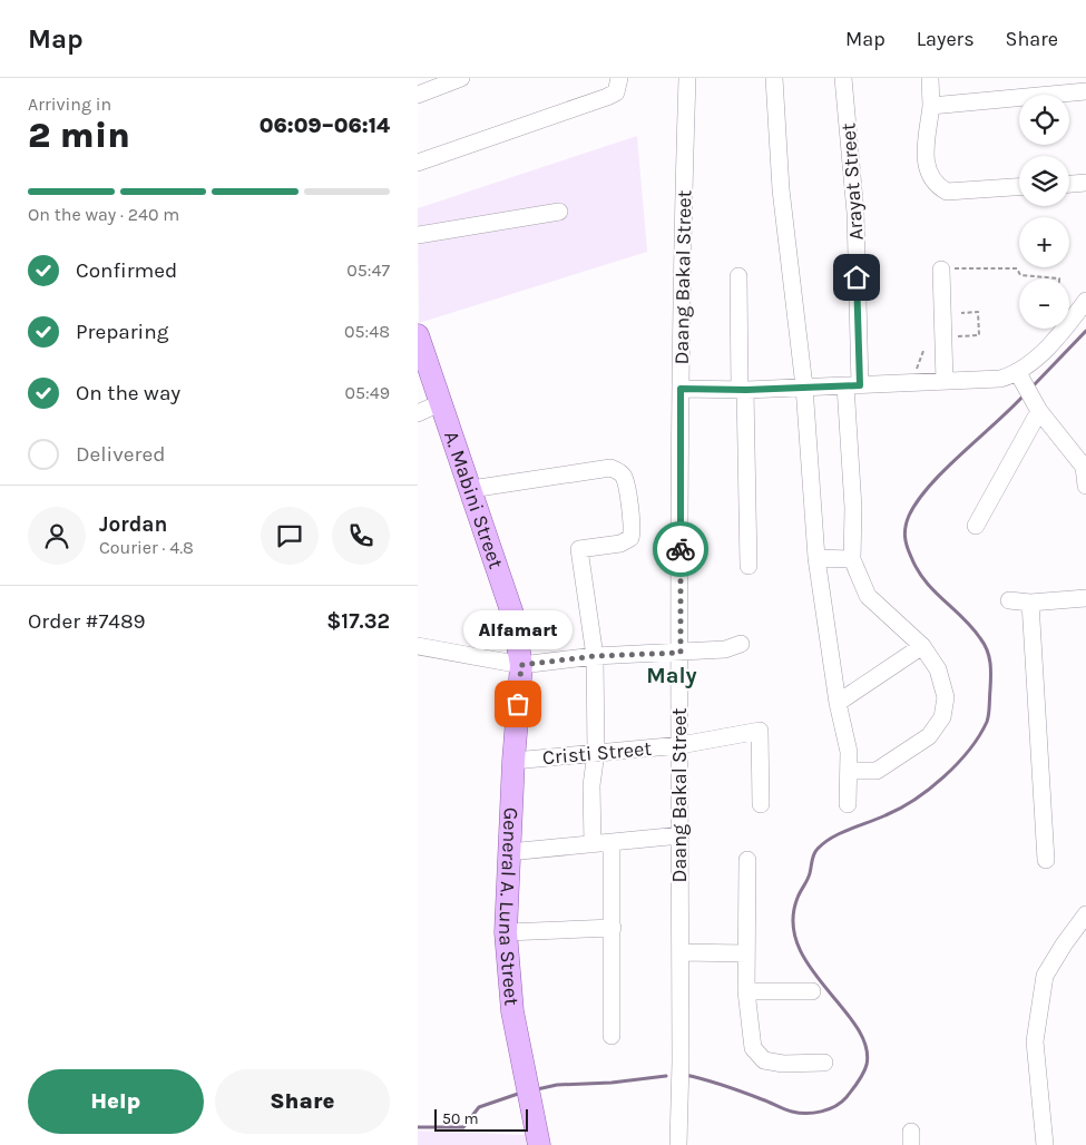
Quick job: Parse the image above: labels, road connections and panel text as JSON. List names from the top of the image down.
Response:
{
  "streets": {
    "main road": ["A. Mabini Street", "General A. Luna Street"],
    "street": ["Arayat Street", "Daang Bakal Street", "Cristi Street"]
  },
  "crossings": [
    ["Daang Bakal Street", "Cristi Street"],
    ["A. Mabini Street", "General A. Luna Street"],
    ["Cristi Street", "General A. Luna Street"]
  ],
  "districts": ["Maly"],
  "places": ["Alfamart"],
  "scale_bar": "50 m",
  "page": {
    "header": "Map",
    "nav": ["Map", "Layers", "Share"],
    "heading": ["2 min", "Arriving in", "06:09–06:14"],
    "panel": [
      "Jordan",
      "Courier · 4.8",
      "Order #7489",
      "$17.32"
    ],
    "map_buttons": ["+", "−"],
    "bar": "On the way · 240 m",
    "list": [
      ["Confirmed", "05:47"],
      ["Preparing", "05:48"],
      ["On the way", "05:49"],
      "Delivered"
    ],
    "bubble": "Alfamart",
    "buttons": ["Help", "Share"],
    "scale": "50 m"
  }
}
